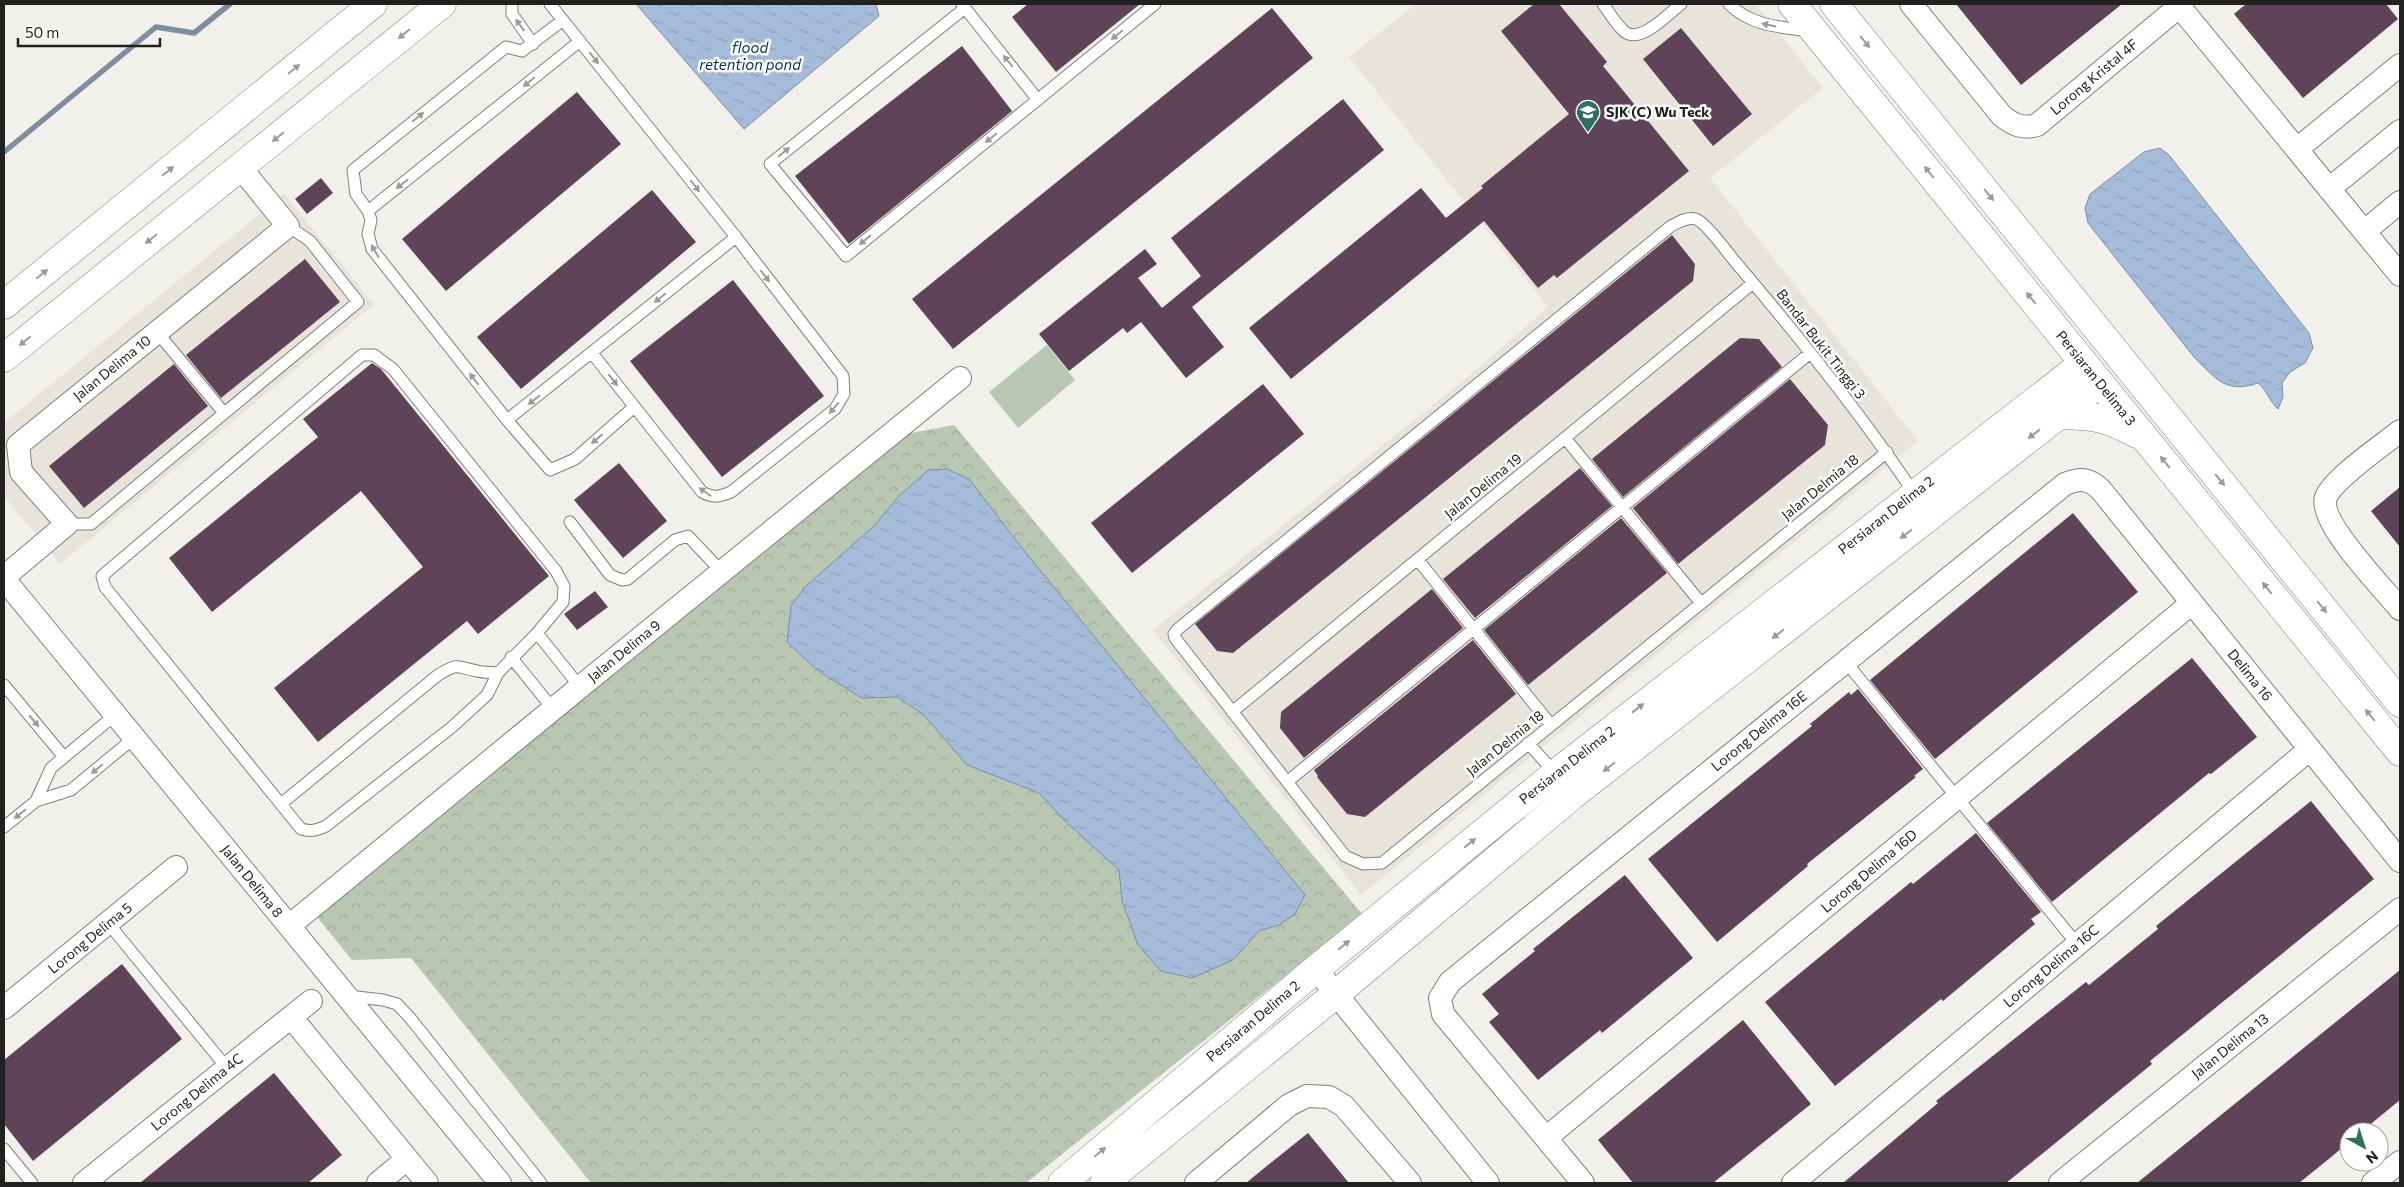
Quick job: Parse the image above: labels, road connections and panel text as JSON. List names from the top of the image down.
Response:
{
  "streets": {
    "street": [
      "Lorong Kristal 4F",
      "Jalan Delima 10",
      "Persiaran Delima 3",
      "Persiaran Delima 2",
      "Jalan Delima 9",
      "Delima 16",
      "Lorong Delima 16E",
      "Lorong Delima 16D",
      "Jalan Delima 8",
      "Lorong Delima 5",
      "Lorong Delima 16C",
      "Jalan Delima 13",
      "Lorong Delima 4C"
    ],
    "lane": ["Bandar Bukit Tinggi 3", "Jalan Delima 19", "Jalan Delmia 18"]
  },
  "crossings": [
    ["Bandar Bukit Tinggi 3", "Jalan Delima 19"],
    ["Bandar Bukit Tinggi 3", "Jalan Delmia 18"],
    ["Bandar Bukit Tinggi 3", "Persiaran Delima 2"],
    ["Persiaran Delima 3", "Persiaran Delima 2"],
    ["Jalan Delima 19", "Jalan Delmia 18"],
    ["Jalan Delima 9", "Jalan Delima 8"],
    ["Delima 16", "Lorong Delima 16E"],
    ["Delima 16", "Lorong Delima 16D"],
    ["Delima 16", "Lorong Delima 16C"],
    ["Lorong Delima 16E", "Lorong Delima 16D"]
  ],
  "water": ["flood retention pond"],
  "places": {
    "school or university": ["SJK (C) Wu Teck"]
  },
  "scale_bar": "50 m",
  "north": "bottom right"
}
